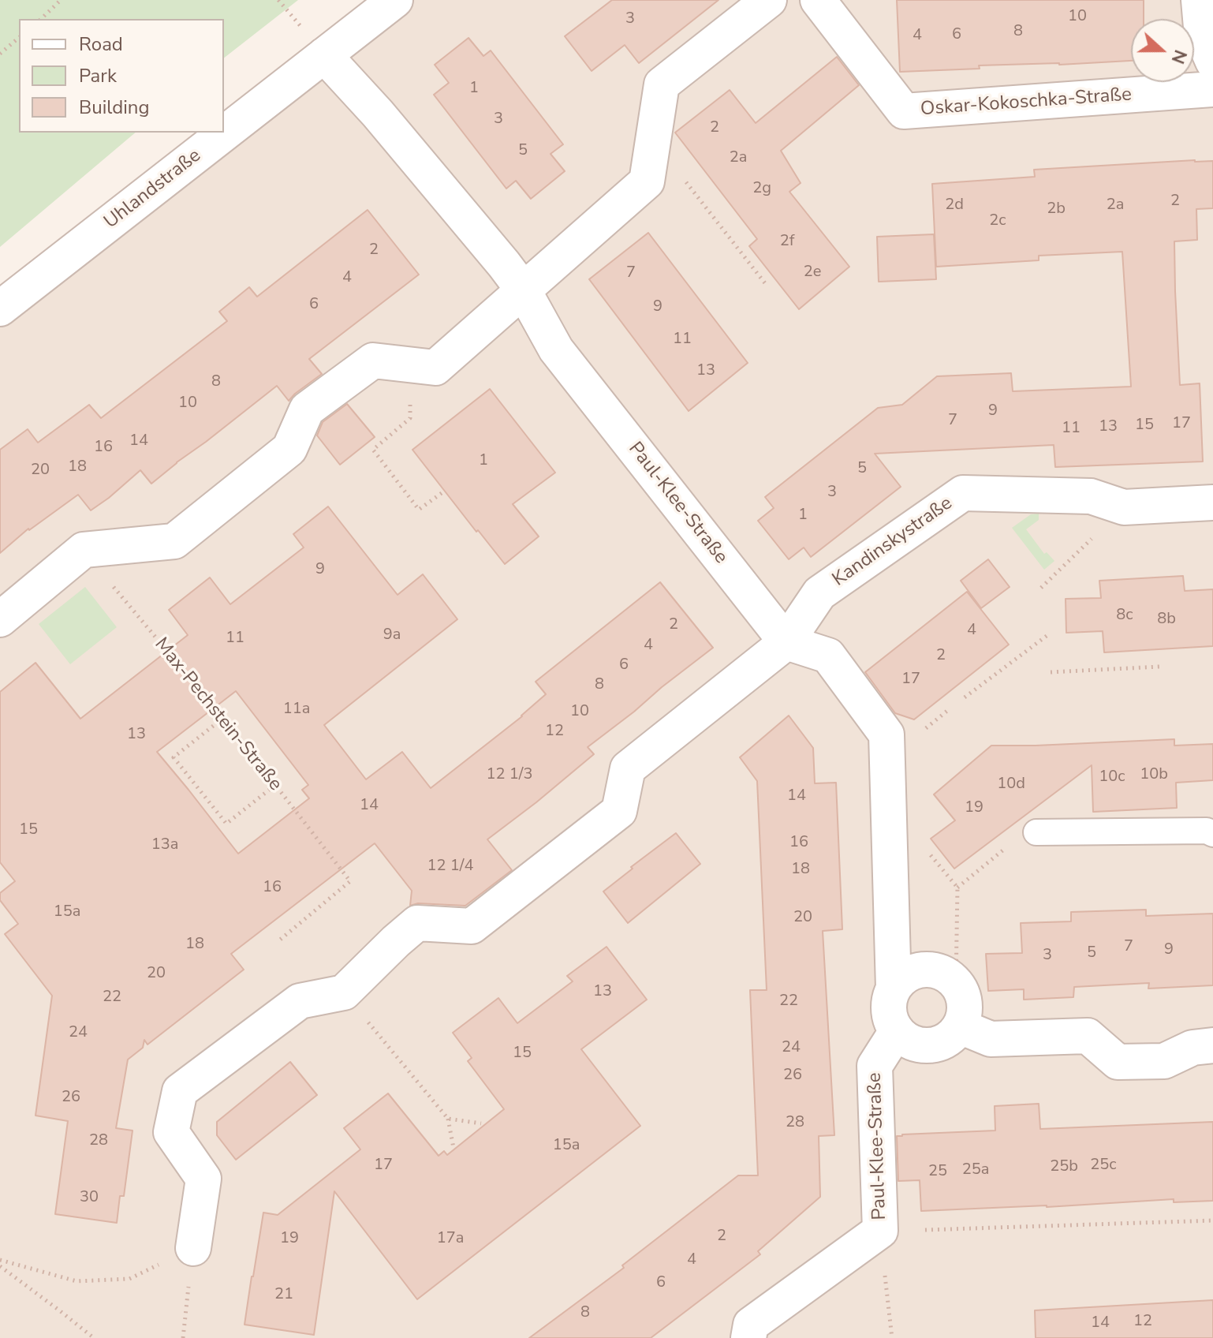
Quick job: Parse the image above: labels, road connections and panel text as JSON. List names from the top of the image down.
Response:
{
  "streets": {
    "street": [
      "Oskar-Kokoschka-Straße",
      "Uhlandstraße",
      "Paul-Klee-Straße",
      "Kandinskystraße"
    ],
    "path": ["Max-Pechstein-Straße"]
  },
  "crossings": [
    ["Uhlandstraße", "Paul-Klee-Straße"],
    ["Paul-Klee-Straße", "Kandinskystraße"]
  ],
  "house_numbers": [
    "10",
    "3",
    "8",
    "6",
    "4",
    "1",
    "3",
    "2",
    "5",
    "2a",
    "2g",
    "2",
    "2d",
    "2a",
    "2b",
    "2c",
    "2f",
    "2",
    "2e",
    "7",
    "4",
    "6",
    "9",
    "11",
    "13",
    "8",
    "10",
    "9",
    "7",
    "17",
    "15",
    "13",
    "11",
    "14",
    "16",
    "1",
    "18",
    "5",
    "20",
    "3",
    "1",
    "9",
    "8c",
    "8b",
    "2",
    "4",
    "9a",
    "11",
    "4",
    "2",
    "6",
    "17",
    "8",
    "11a",
    "10",
    "12",
    "13",
    "12 1/3",
    "10b",
    "10c",
    "10d",
    "14",
    "14",
    "19",
    "15",
    "16",
    "13a",
    "12 1/4",
    "18",
    "16",
    "15a",
    "20",
    "18",
    "7",
    "9",
    "5",
    "3",
    "20",
    "13",
    "22",
    "22",
    "24",
    "24",
    "15",
    "26",
    "26",
    "28",
    "28",
    "15a",
    "17",
    "25c",
    "25b",
    "25a",
    "25",
    "30",
    "2",
    "19",
    "17a",
    "4",
    "6",
    "21",
    "8",
    "12",
    "14"
  ],
  "legend": ["Road", "Park", "Building"],
  "north": "right"
}
